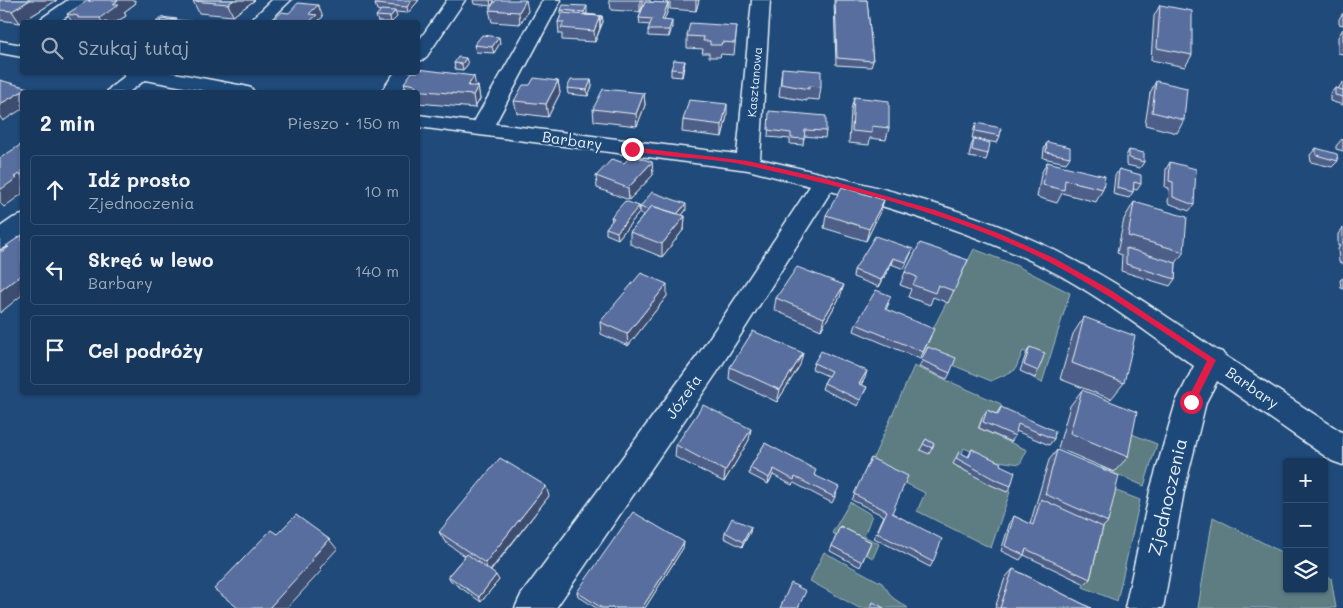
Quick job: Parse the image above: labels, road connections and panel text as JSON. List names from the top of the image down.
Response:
{
  "streets": {
    "street": [
      "Kasztanowa",
      "Barbary",
      "Józefa",
      "Zjednoczenia"
    ]
  },
  "crossings": [
    ["Kasztanowa", "Barbary"],
    ["Barbary", "Józefa"],
    ["Barbary", "Zjednoczenia"]
  ],
  "page": {
    "search": "Szukaj tutaj",
    "heading": ["2 min", "Pieszo · 150 m"],
    "list": [
      ["Idź prosto", "Zjednoczenia", "10 m"],
      ["Skręć w lewo", "Barbary", "140 m"],
      "Cel podróży"
    ],
    "map_buttons": ["+", "−"]
  }
}
